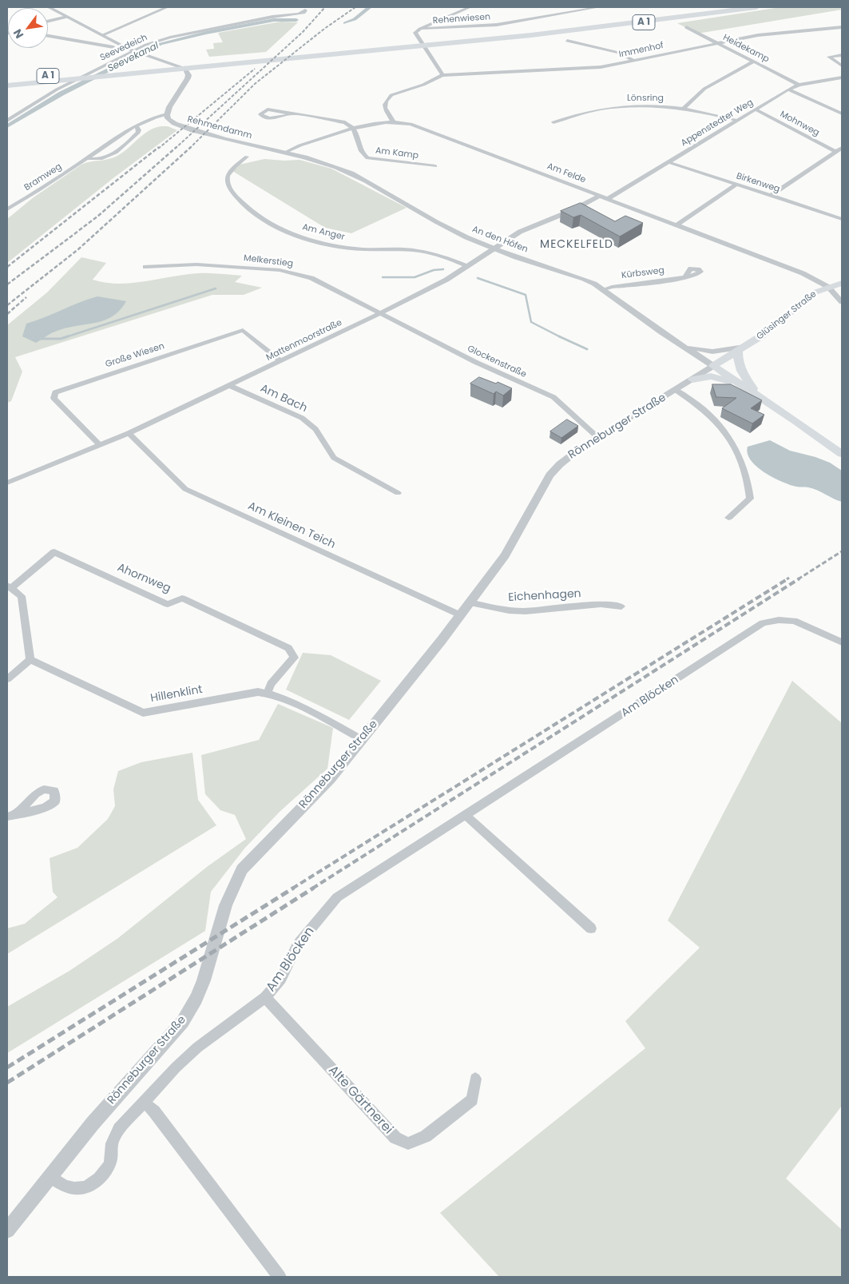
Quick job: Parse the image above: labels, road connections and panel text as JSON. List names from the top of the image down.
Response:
{
  "streets": {
    "highway": ["A 1"],
    "main road": ["Glüsinger Straße"],
    "street": [
      "Rehenwiesen",
      "Seevedeich",
      "Heidekamp",
      "Immenhof",
      "Lönsring",
      "Appenstedter Weg",
      "Mohnweg",
      "Rehmendamm",
      "Am Kamp",
      "Am Felde",
      "Bramweg",
      "Birkenweg",
      "Am Anger",
      "An den Höfen",
      "Melkerstieg",
      "Kürbsweg",
      "Mattenmoorstraße",
      "Große Wiesen",
      "Glockenstraße",
      "Am Bach",
      "Rönneburger Straße",
      "Am Kleinen Teich",
      "Ahornweg",
      "Eichenhagen",
      "Hillenklint",
      "Am Blöcken",
      "Alte Gärtnerei"
    ]
  },
  "crossings": [
    ["Heidekamp", "Immenhof"],
    ["Heidekamp", "Appenstedter Weg"],
    ["Lönsring", "Appenstedter Weg"],
    ["Appenstedter Weg", "Mohnweg"],
    ["Appenstedter Weg", "Am Felde"],
    ["Appenstedter Weg", "Birkenweg"],
    ["Rehmendamm", "Bramweg"],
    ["Rehmendamm", "An den Höfen"],
    ["Am Kamp", "Am Felde"],
    ["Am Felde", "Glüsinger Straße"],
    ["Am Felde", "Mattenmoorstraße"],
    ["Am Anger", "Mattenmoorstraße"],
    ["An den Höfen", "Kürbsweg"],
    ["An den Höfen", "Glüsinger Straße"],
    ["An den Höfen", "Mattenmoorstraße"],
    ["An den Höfen", "Rönneburger Straße"],
    ["Melkerstieg", "Mattenmoorstraße"],
    ["Melkerstieg", "Glockenstraße"],
    ["Glüsinger Straße", "Rönneburger Straße"],
    ["Mattenmoorstraße", "Große Wiesen"],
    ["Mattenmoorstraße", "Glockenstraße"],
    ["Mattenmoorstraße", "Am Bach"],
    ["Mattenmoorstraße", "Am Kleinen Teich"],
    ["Glockenstraße", "Rönneburger Straße"],
    ["Rönneburger Straße", "Am Kleinen Teich"],
    ["Rönneburger Straße", "Eichenhagen"],
    ["Rönneburger Straße", "Hillenklint"],
    ["Rönneburger Straße", "Am Blöcken"],
    ["Ahornweg", "Hillenklint"],
    ["Am Blöcken", "Alte Gärtnerei"]
  ],
  "districts": ["MECKELFELD"],
  "water": ["Seevekanal"],
  "north": "bottom left"
}
